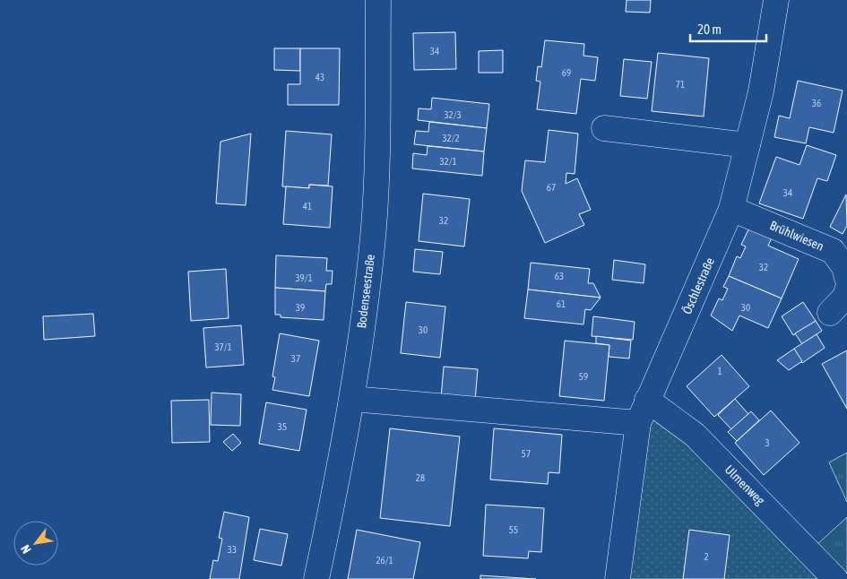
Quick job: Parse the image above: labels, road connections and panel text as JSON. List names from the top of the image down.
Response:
{
  "streets": {
    "street": [
      "Brühlwiesen",
      "Öschlestraße",
      "Bodenseestraße",
      "Ulmenweg"
    ]
  },
  "crossings": [
    ["Brühlwiesen", "Öschlestraße"],
    ["Öschlestraße", "Ulmenweg"]
  ],
  "house_numbers": [
    "34",
    "69",
    "43",
    "71",
    "36",
    "32/3",
    "32/2",
    "32/1",
    "67",
    "34",
    "41",
    "32",
    "32",
    "63",
    "39/1",
    "61",
    "39",
    "30",
    "30",
    "37/1",
    "37",
    "1",
    "59",
    "35",
    "3",
    "57",
    "28",
    "55",
    "33",
    "2",
    "26/1"
  ],
  "scale_bar": "20 m",
  "north": "bottom left"
}
